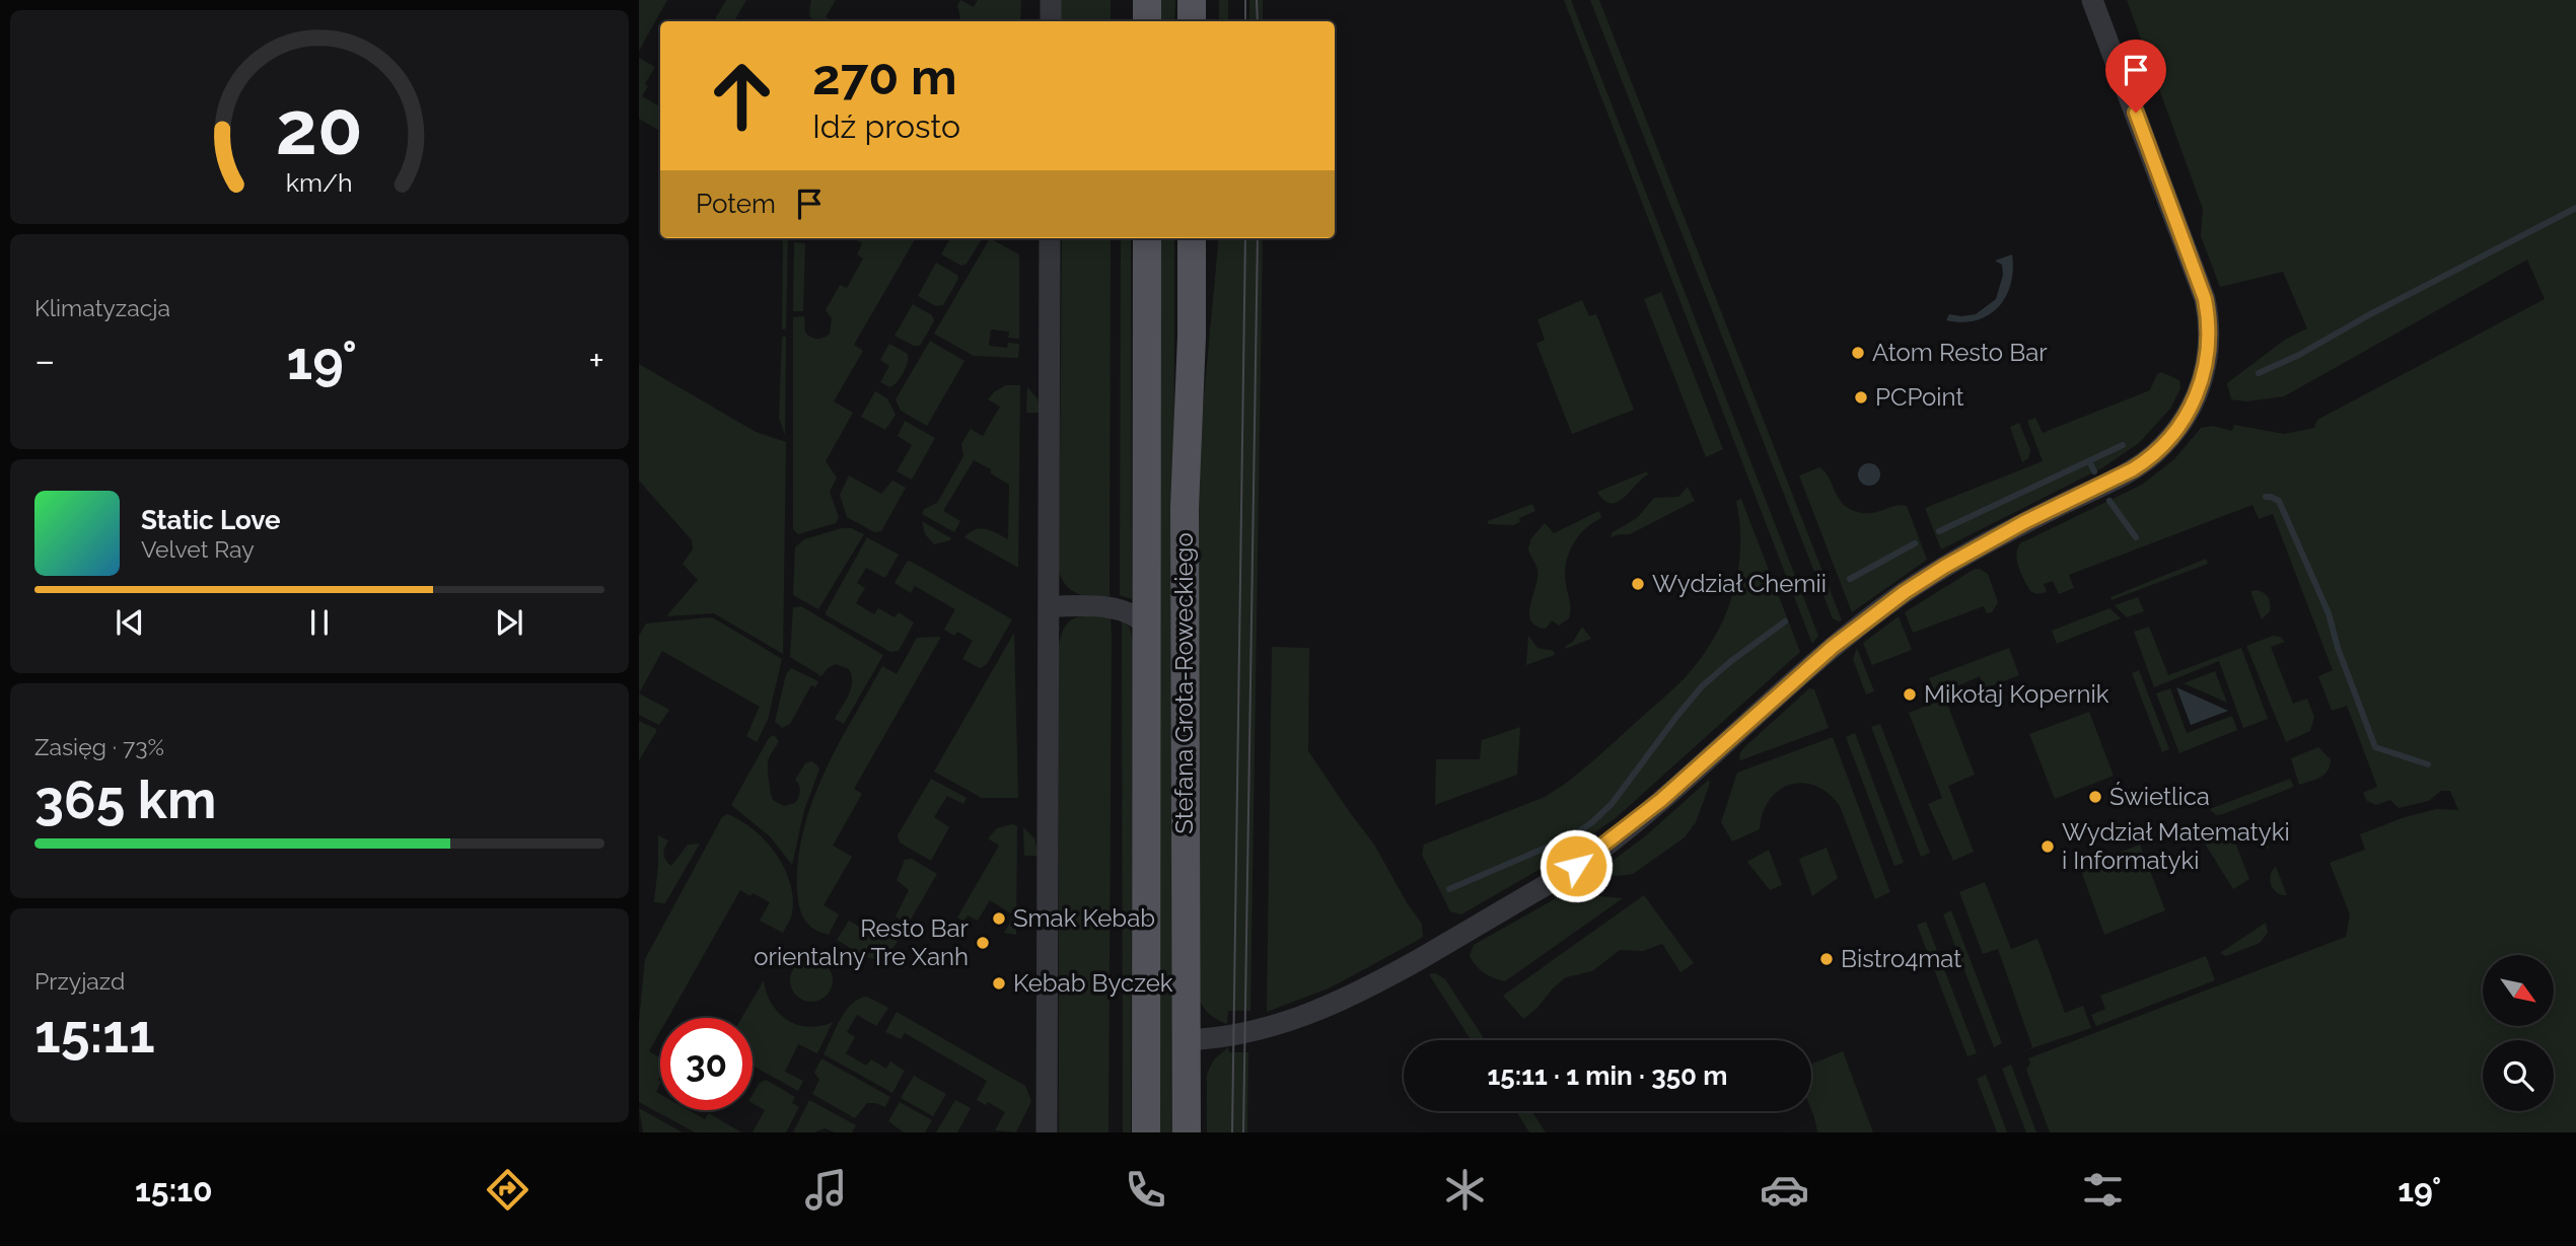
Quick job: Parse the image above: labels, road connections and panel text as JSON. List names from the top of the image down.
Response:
{
  "streets": {
    "main road": ["Stefana Grota-Roweckiego"]
  },
  "places": [
    "Atom Resto Bar",
    "PCPoint",
    "Wydział Chemii",
    "Mikołaj Kopernik",
    "Świetlica",
    "Wydział Matematyki i Informatyki",
    "Smak Kebab",
    "Resto Bar orientalny Tre Xanh",
    "Bistro4mat",
    "Kebab Byczek"
  ],
  "north": "bottom right",
  "page": {
    "turn": ["270 m", "Idź prosto"],
    "then": "Potem",
    "tile": [
      "Klimatyzacja",
      ["Zasięg · 73%", "365 km"],
      ["Przyjazd", "15:11"]
    ],
    "heat": ["−", "19°", "+"],
    "song": ["Static Love", "Velvet Ray"],
    "limit": "30",
    "trip": "15:11 · 1 min · 350 m",
    "tabs": ["15:10", "19°"],
    "gauge": ["20", "km/h"]
  }
}
